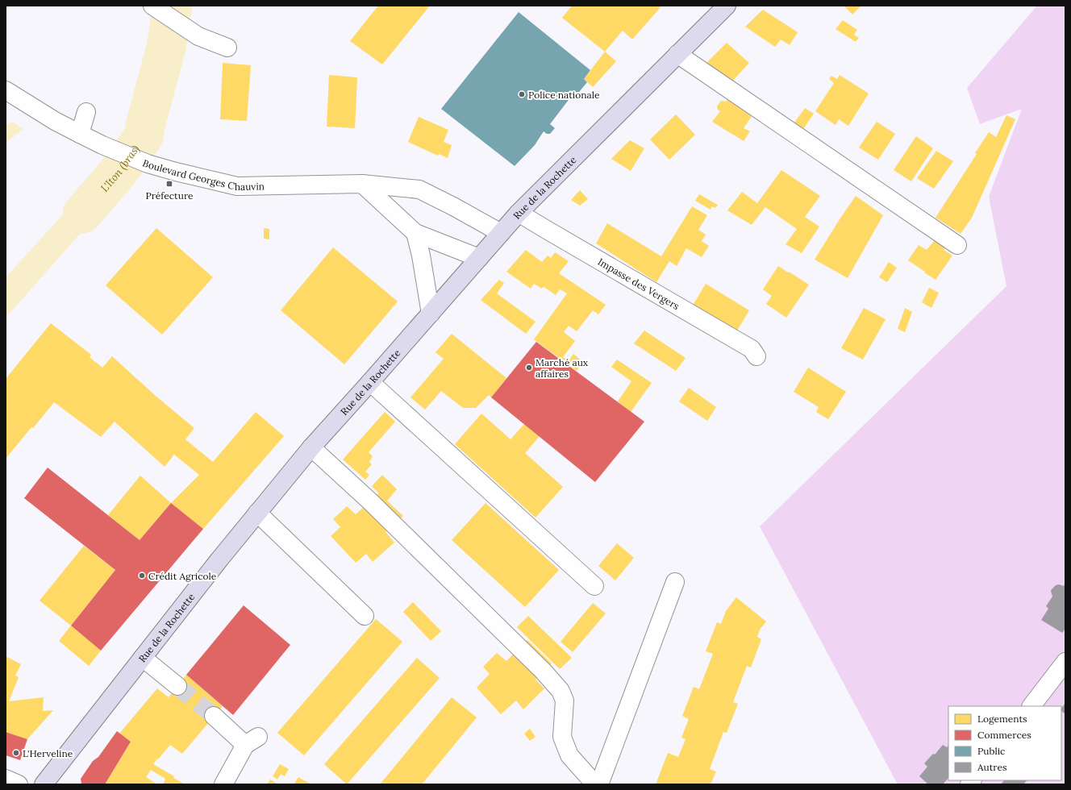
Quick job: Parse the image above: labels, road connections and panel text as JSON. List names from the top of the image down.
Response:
{
  "streets": {
    "main road": ["Rue de la Rochette"],
    "street": ["Boulevard Georges Chauvin", "Impasse des Vergers"]
  },
  "crossings": [
    ["Boulevard Georges Chauvin", "Rue de la Rochette"],
    ["Rue de la Rochette", "Impasse des Vergers"]
  ],
  "water": ["L'Iton (bras)"],
  "places": {
    "other": [
      "Police nationale",
      "Marché aux affaires",
      "Crédit Agricole",
      "L'Herveline"
    ],
    "transit": ["Préfecture"]
  },
  "legend": [
    "Logements",
    "Commerces",
    "Public",
    "Autres"
  ]
}
